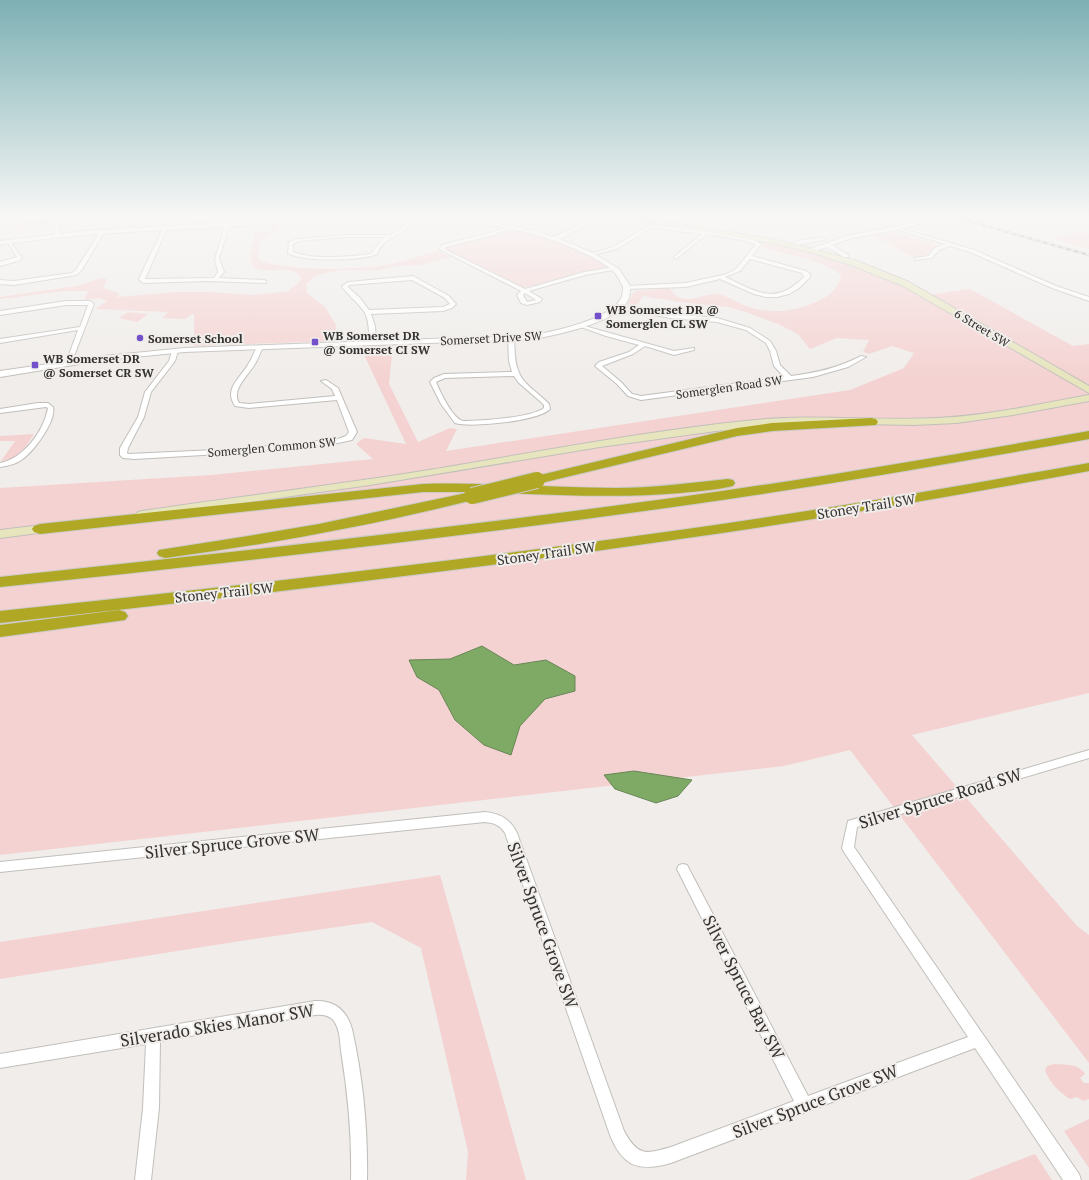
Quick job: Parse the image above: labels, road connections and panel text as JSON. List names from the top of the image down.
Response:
{
  "streets": {
    "highway": ["Stoney Trail SW"],
    "main road": ["6 Street SW"],
    "street": [
      "Somerset Drive SW",
      "Somerglen Road SW",
      "Somerglen Common SW",
      "Silver Spruce Road SW",
      "Silver Spruce Grove SW",
      "Silver Spruce Bay SW",
      "Silverado Skies Manor SW"
    ]
  },
  "crossings": [
    ["Somerset Drive SW", "Somerglen Road SW"],
    ["Somerset Drive SW", "Somerglen Common SW"],
    ["Silver Spruce Road SW", "Silver Spruce Grove SW"],
    ["Silver Spruce Grove SW", "Silver Spruce Bay SW"]
  ],
  "places": {
    "transit": ["WB Somerset DR @ Somerglen CL SW", "WB Somerset DR @ Somerset CI SW", "WB Somerset DR @ Somerset CR SW"],
    "other": ["Somerset School"]
  }
}
